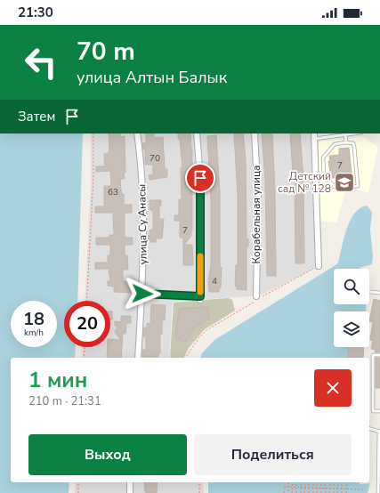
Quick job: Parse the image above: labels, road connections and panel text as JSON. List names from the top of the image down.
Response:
{
  "streets": {
    "street": ["Корабельная улица", "улица Су Анасы"]
  },
  "places": {
    "school or university": ["Детский сад № 128"]
  },
  "house_numbers": [
    "70",
    "7",
    "63",
    "7",
    "4"
  ],
  "page": {
    "status": "21:30",
    "turn": ["70 m", "улица Алтын Балык"],
    "then": "Затем",
    "speed": "18 km/h",
    "limit": "20",
    "heading": ["1 мин", "210 m · 21:31"],
    "buttons": ["Выход", "Поделиться"]
  }
}
